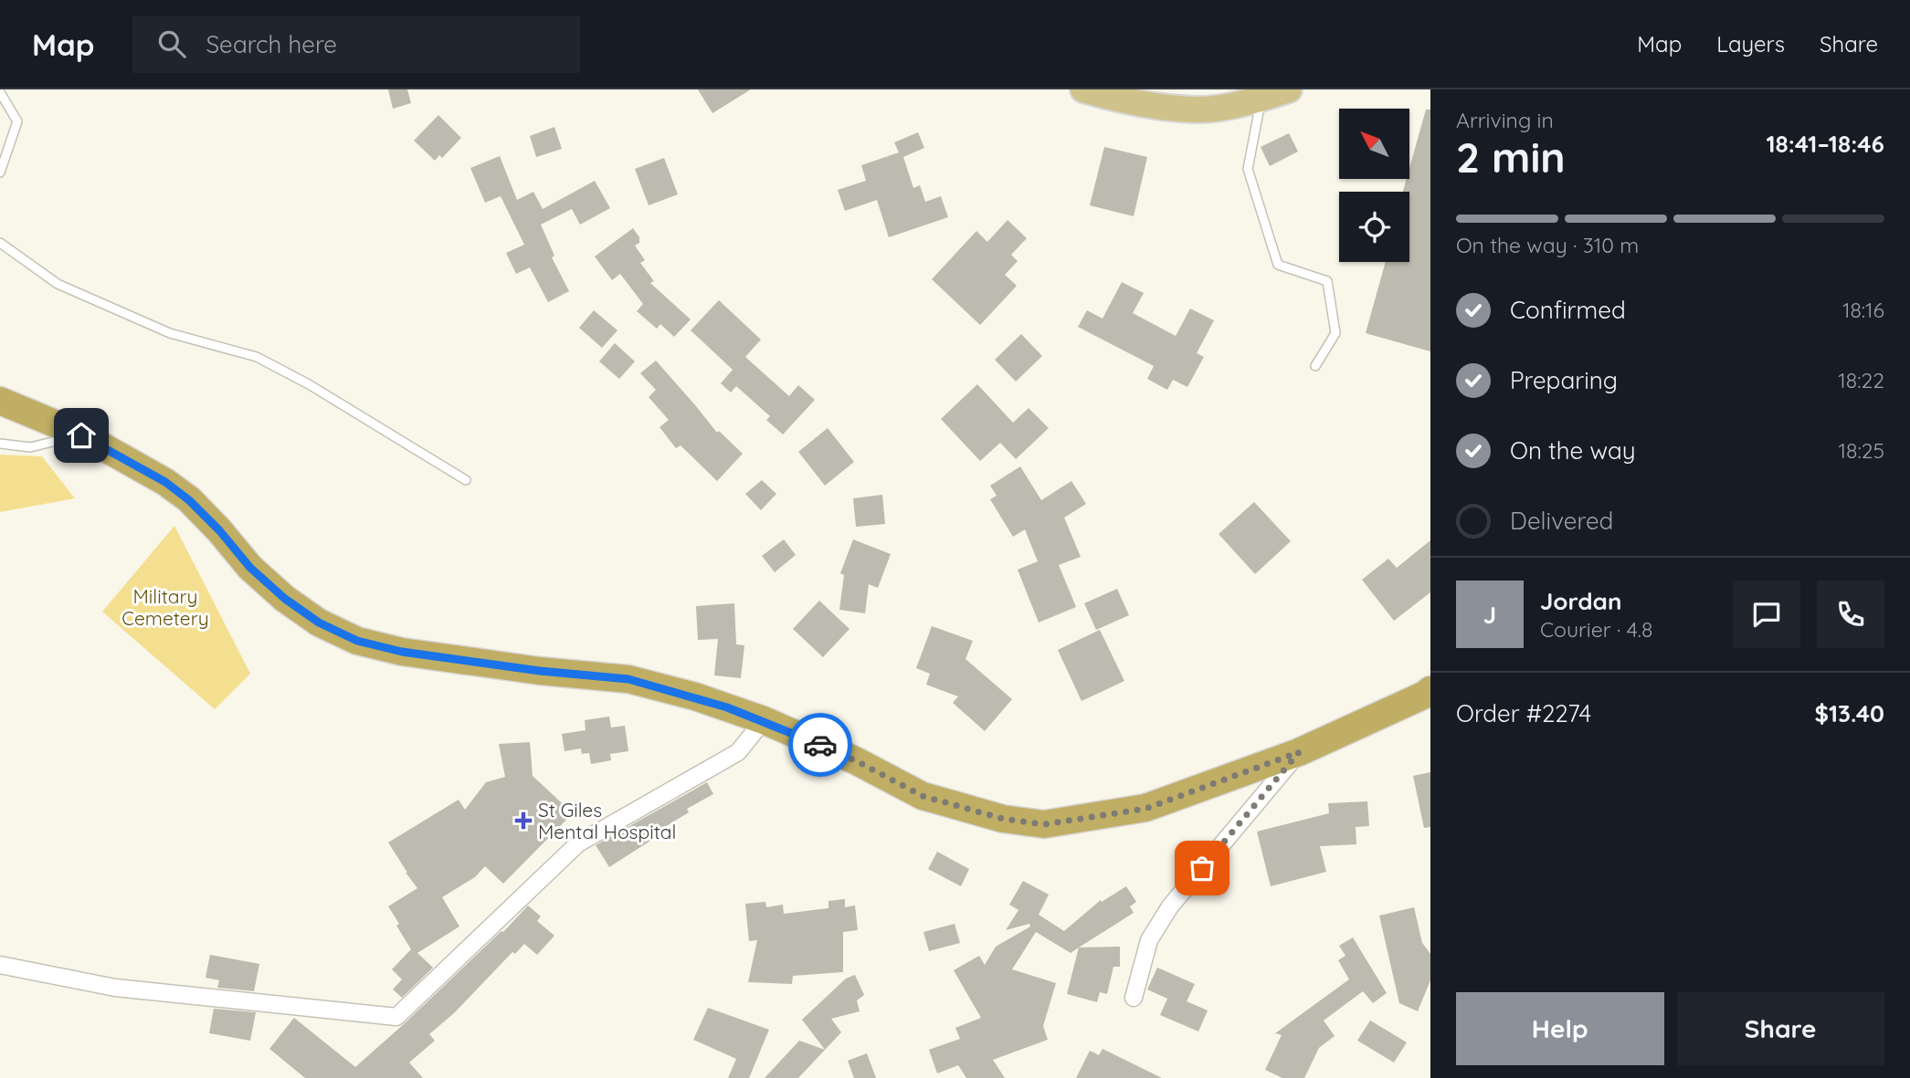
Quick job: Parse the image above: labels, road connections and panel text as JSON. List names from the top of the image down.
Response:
{
  "parks": ["Military Cemetery"],
  "places": {
    "health": ["St Giles Mental Hospital"]
  },
  "north": "top left",
  "page": {
    "header": "Map",
    "search": "Search here",
    "nav": ["Map", "Layers", "Share"],
    "heading": ["2 min", "Arriving in", "18:41–18:46"],
    "panel": [
      "Jordan",
      "Courier · 4.8",
      "Order #2274",
      "$13.40"
    ],
    "bar": "On the way · 310 m",
    "list": [
      ["Confirmed", "18:16"],
      ["Preparing", "18:22"],
      ["On the way", "18:25"],
      "Delivered"
    ],
    "round": "J",
    "buttons": ["Help", "Share"]
  }
}
